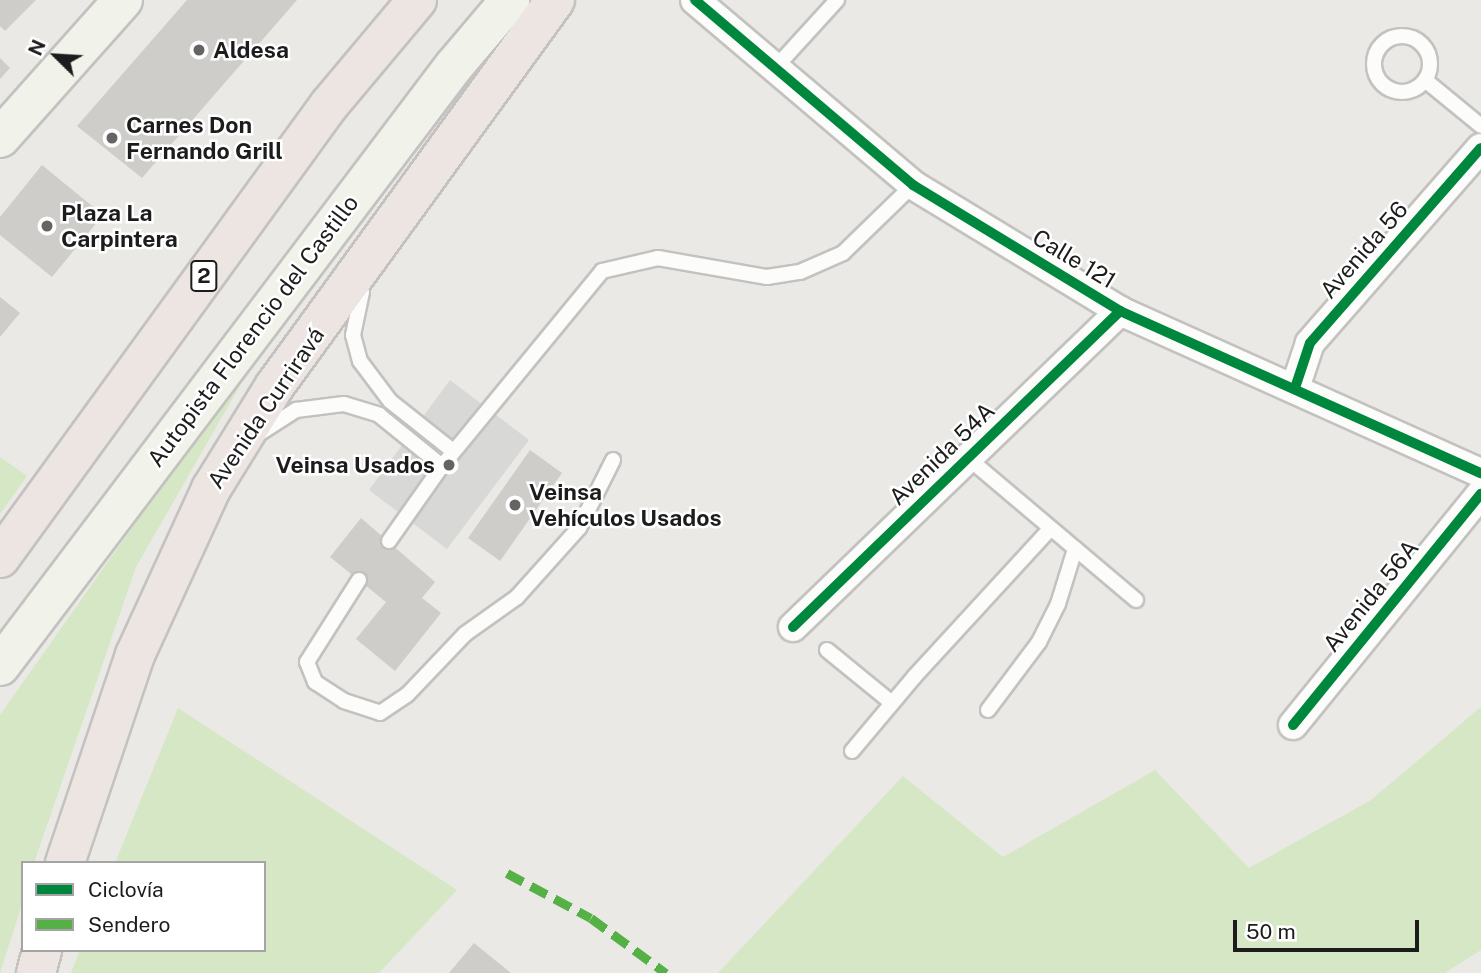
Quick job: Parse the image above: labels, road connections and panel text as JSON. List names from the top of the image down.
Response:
{
  "streets": {
    "highway": ["2", "Avenida Curriravá"],
    "main road": ["Autopista Florencio del Castillo"],
    "street": [
      "Avenida 56",
      "Calle 121",
      "Avenida 54A",
      "Avenida 56A"
    ]
  },
  "crossings": [
    ["Avenida 56", "Calle 121"],
    ["Calle 121", "Avenida 54A"]
  ],
  "places": [
    "Aldesa",
    "Carnes Don Fernando Grill",
    "Plaza La Carpintera",
    "Veinsa Usados",
    "Veinsa Vehículos Usados"
  ],
  "legend": ["Ciclovía", "Sendero"],
  "scale_bar": "50 m",
  "north": "top left"
}
